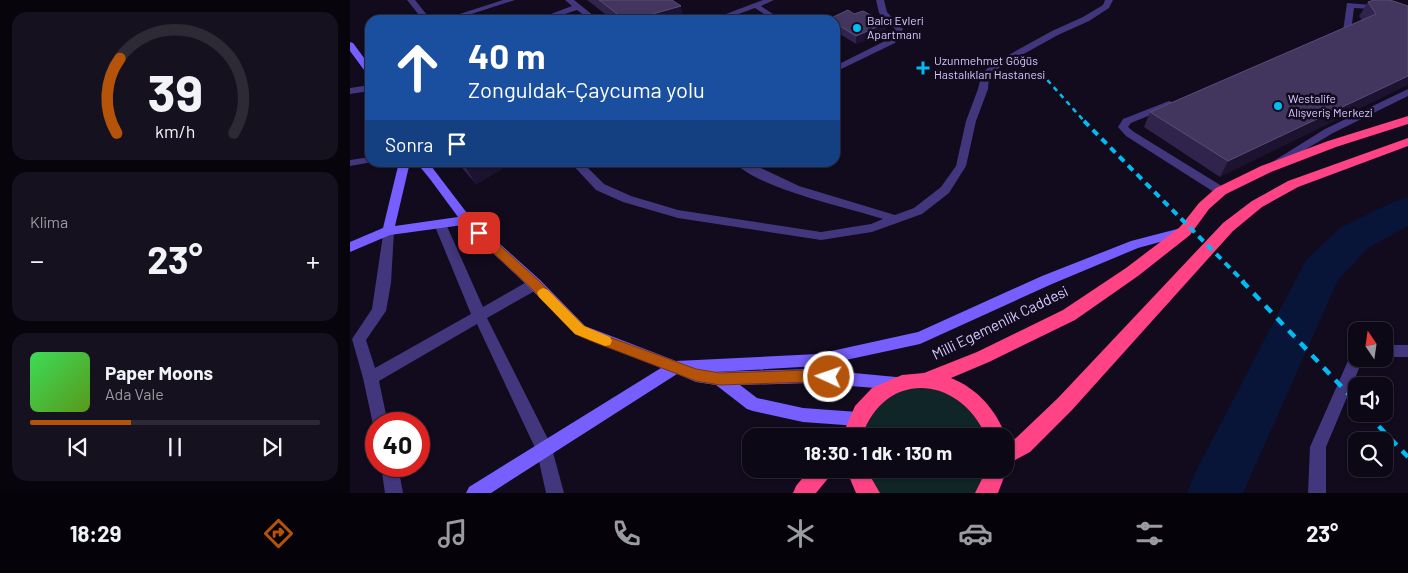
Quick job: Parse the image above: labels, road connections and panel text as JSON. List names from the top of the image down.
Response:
{
  "streets": {
    "highway": ["Milli Egemenlik Caddesi"]
  },
  "places": {
    "other": ["Balcı Evleri Apartmanı", "Westalife Alışveriş Merkezi"],
    "health": ["Uzunmehmet Göğüs Hastalıkları Hastanesi"]
  },
  "north": "top",
  "page": {
    "turn": ["40 m", "Zonguldak-Çaycuma yolu"],
    "then": "Sonra",
    "tile": "Klima",
    "heat": ["−", "23°", "+"],
    "song": ["Paper Moons", "Ada Vale"],
    "limit": "40",
    "trip": "18:30 · 1 dk · 130 m",
    "tabs": ["18:29", "23°"],
    "gauge": ["39", "km/h"]
  }
}
